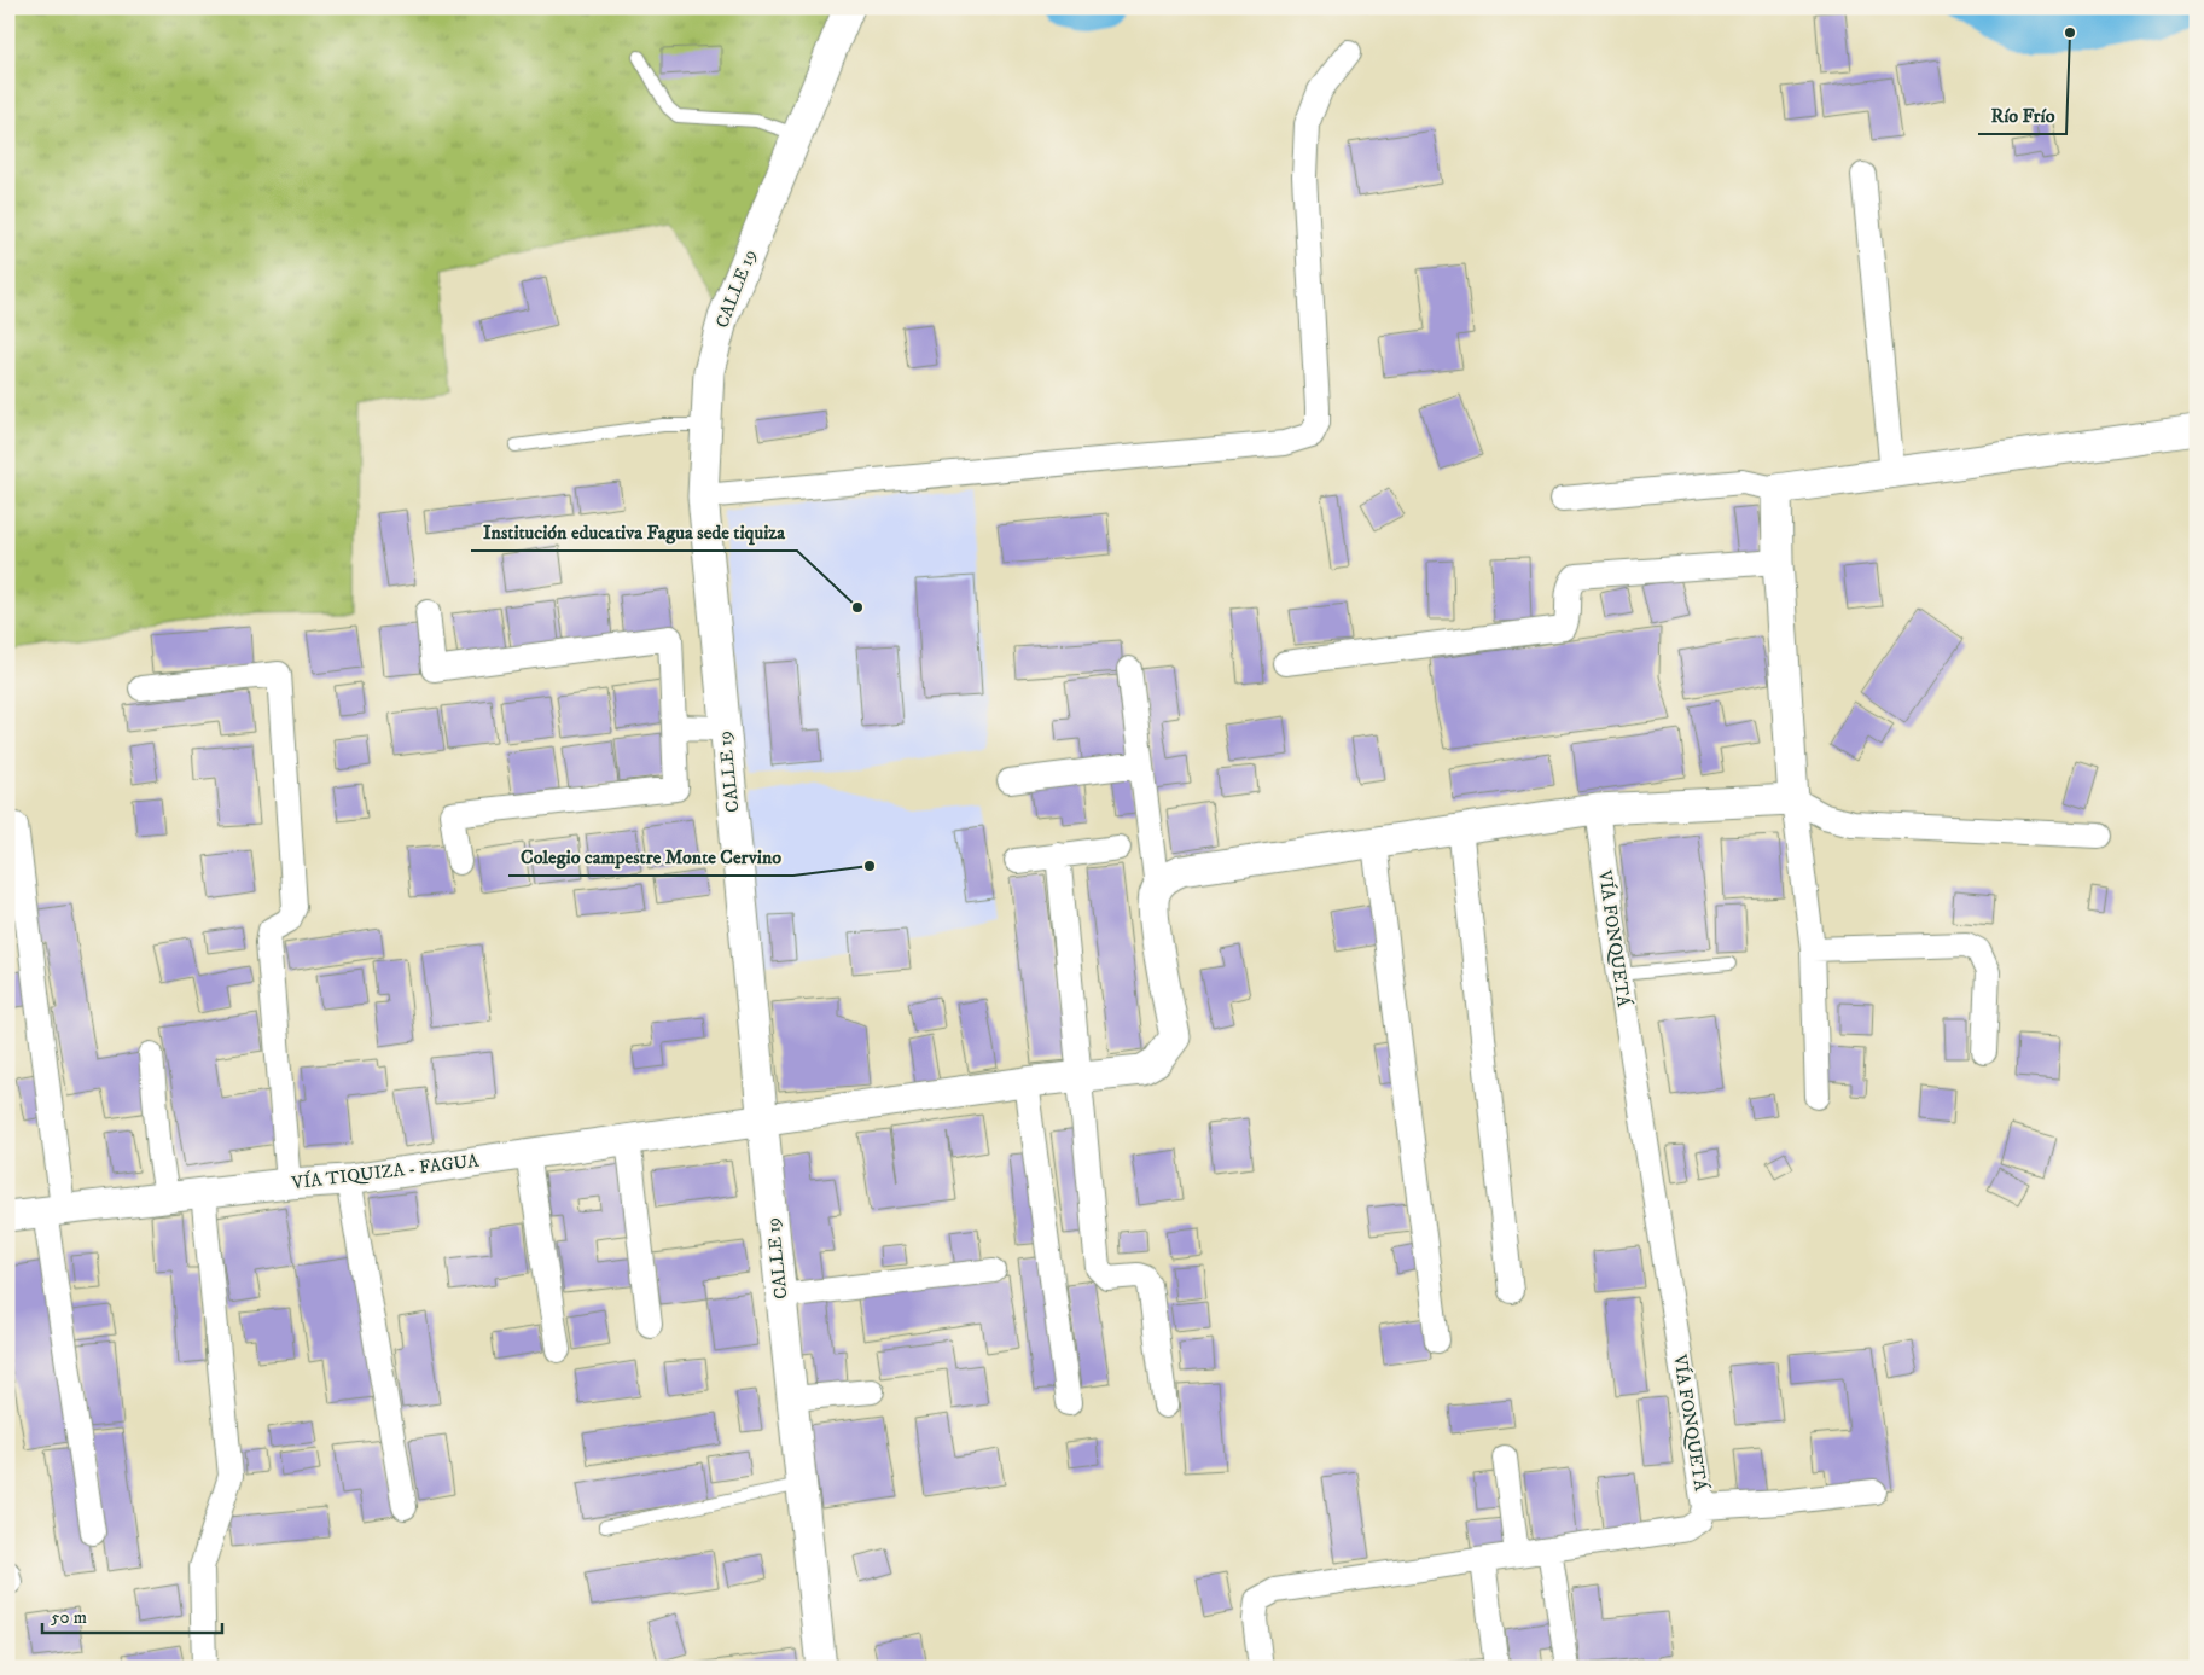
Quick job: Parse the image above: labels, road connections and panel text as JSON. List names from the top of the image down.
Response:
{
  "streets": {
    "street": ["CALLE 19", "VÍA FONQUETÁ", "VÍA TIQUIZA - FAGUA"]
  },
  "crossings": [
    ["CALLE 19", "VÍA TIQUIZA - FAGUA"]
  ],
  "places": ["Río Frío", "Institución educativa Fagua sede tiquiza", "Colegio campestre Monte Cervino"],
  "scale_bar": "50 m"
}
